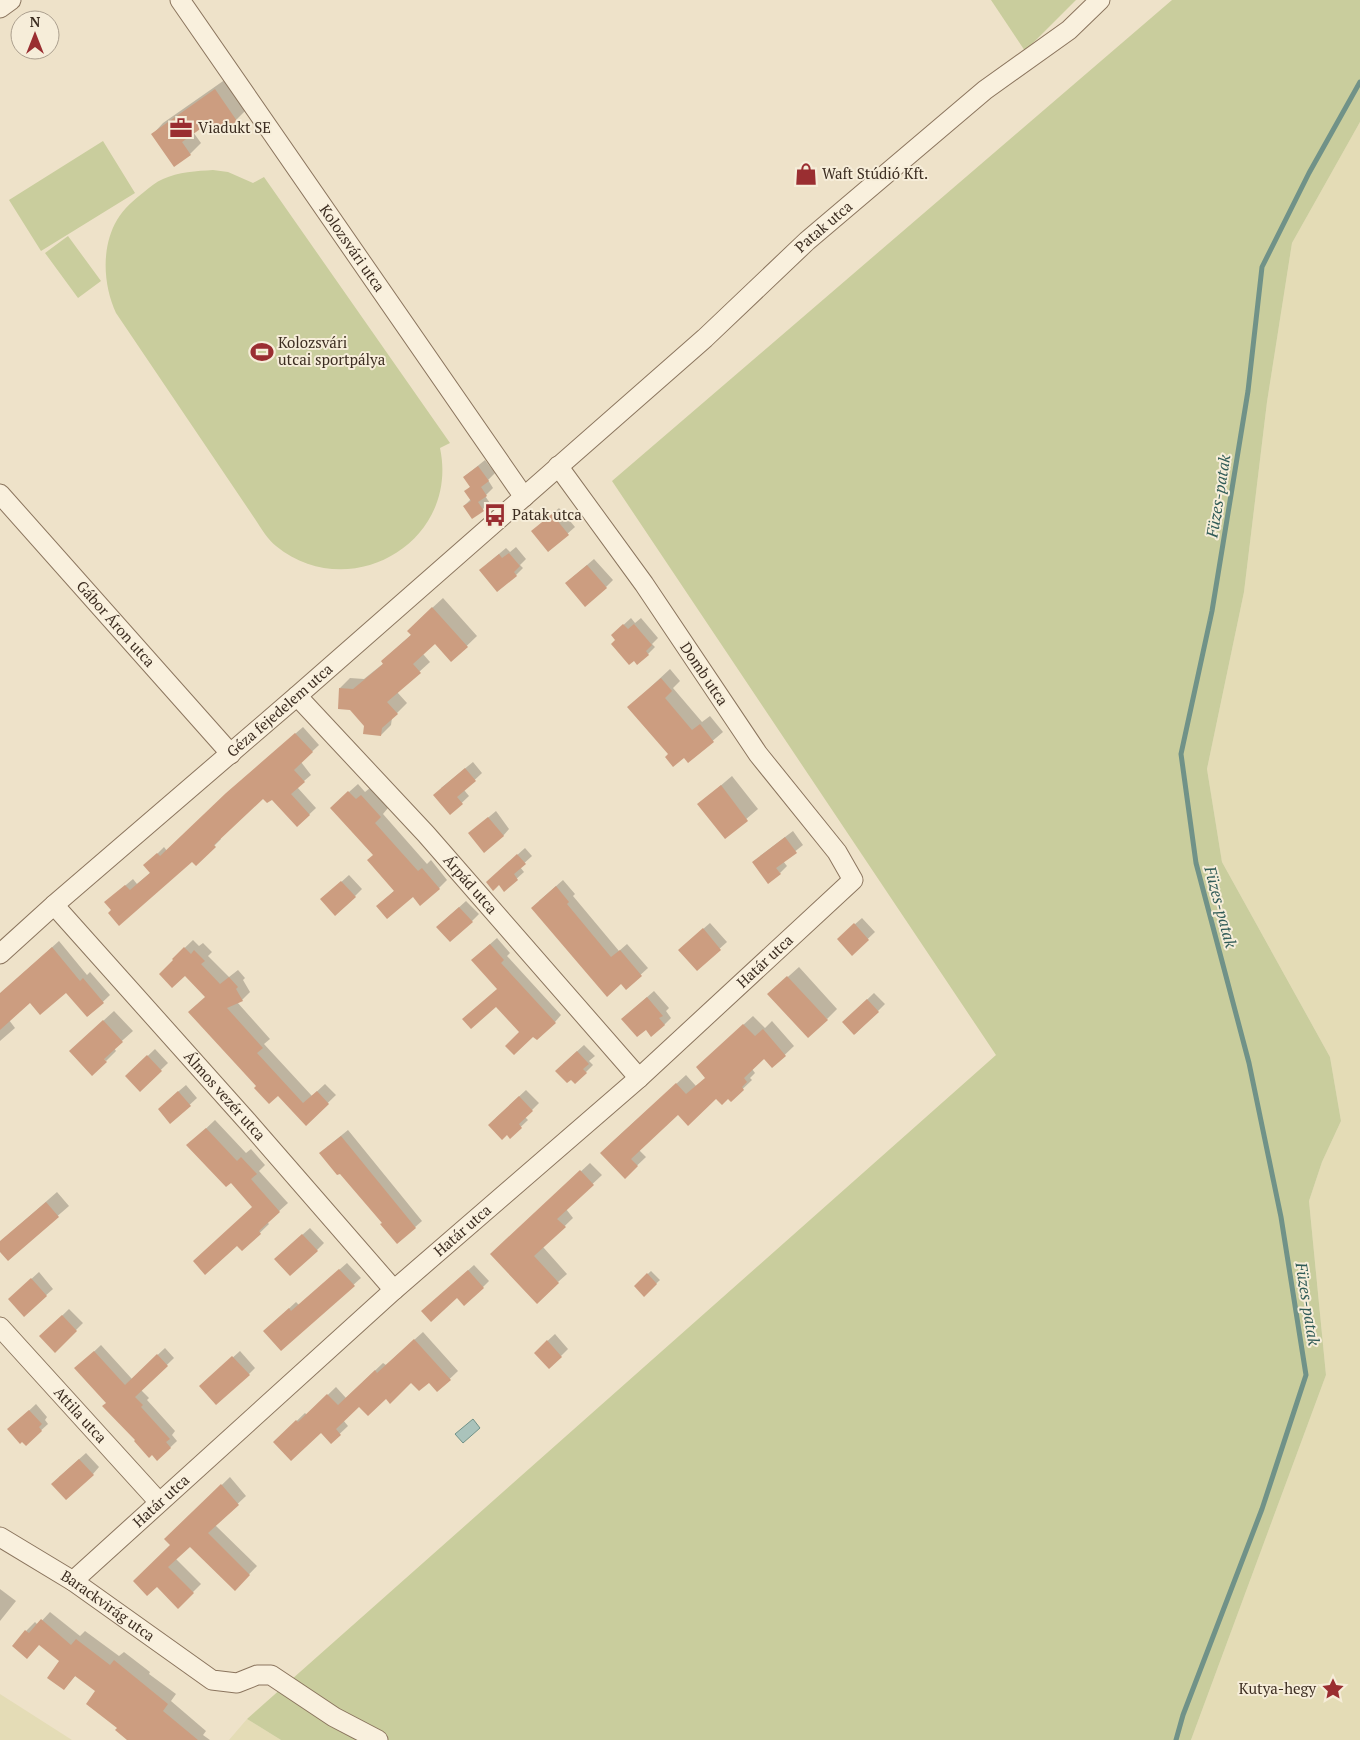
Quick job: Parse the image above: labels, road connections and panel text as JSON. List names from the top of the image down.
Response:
{
  "streets": {
    "street": [
      "Patak utca",
      "Kolozsvári utca",
      "Gábor Áron utca",
      "Domb utca",
      "Géza fejedelem utca",
      "Árpád utca",
      "Határ utca",
      "Álmos vezér utca",
      "Attila utca",
      "Barackvirág utca"
    ]
  },
  "crossings": [
    ["Patak utca", "Domb utca"],
    ["Patak utca", "Géza fejedelem utca"],
    ["Kolozsvári utca", "Géza fejedelem utca"],
    ["Gábor Áron utca", "Géza fejedelem utca"],
    ["Domb utca", "Géza fejedelem utca"],
    ["Domb utca", "Határ utca"],
    ["Géza fejedelem utca", "Árpád utca"],
    ["Géza fejedelem utca", "Álmos vezér utca"],
    ["Árpád utca", "Határ utca"],
    ["Határ utca", "Álmos vezér utca"],
    ["Határ utca", "Attila utca"],
    ["Határ utca", "Barackvirág utca"]
  ],
  "water": ["Füzes-patak"],
  "places": {
    "office": ["Viadukt SE"],
    "shop": ["Waft Stúdió Kft."],
    "sports": ["Kolozsvári utcai sportpálya"],
    "bus stop": ["Patak utca"],
    "place": ["Kutya-hegy"]
  },
  "north": "top"
}
